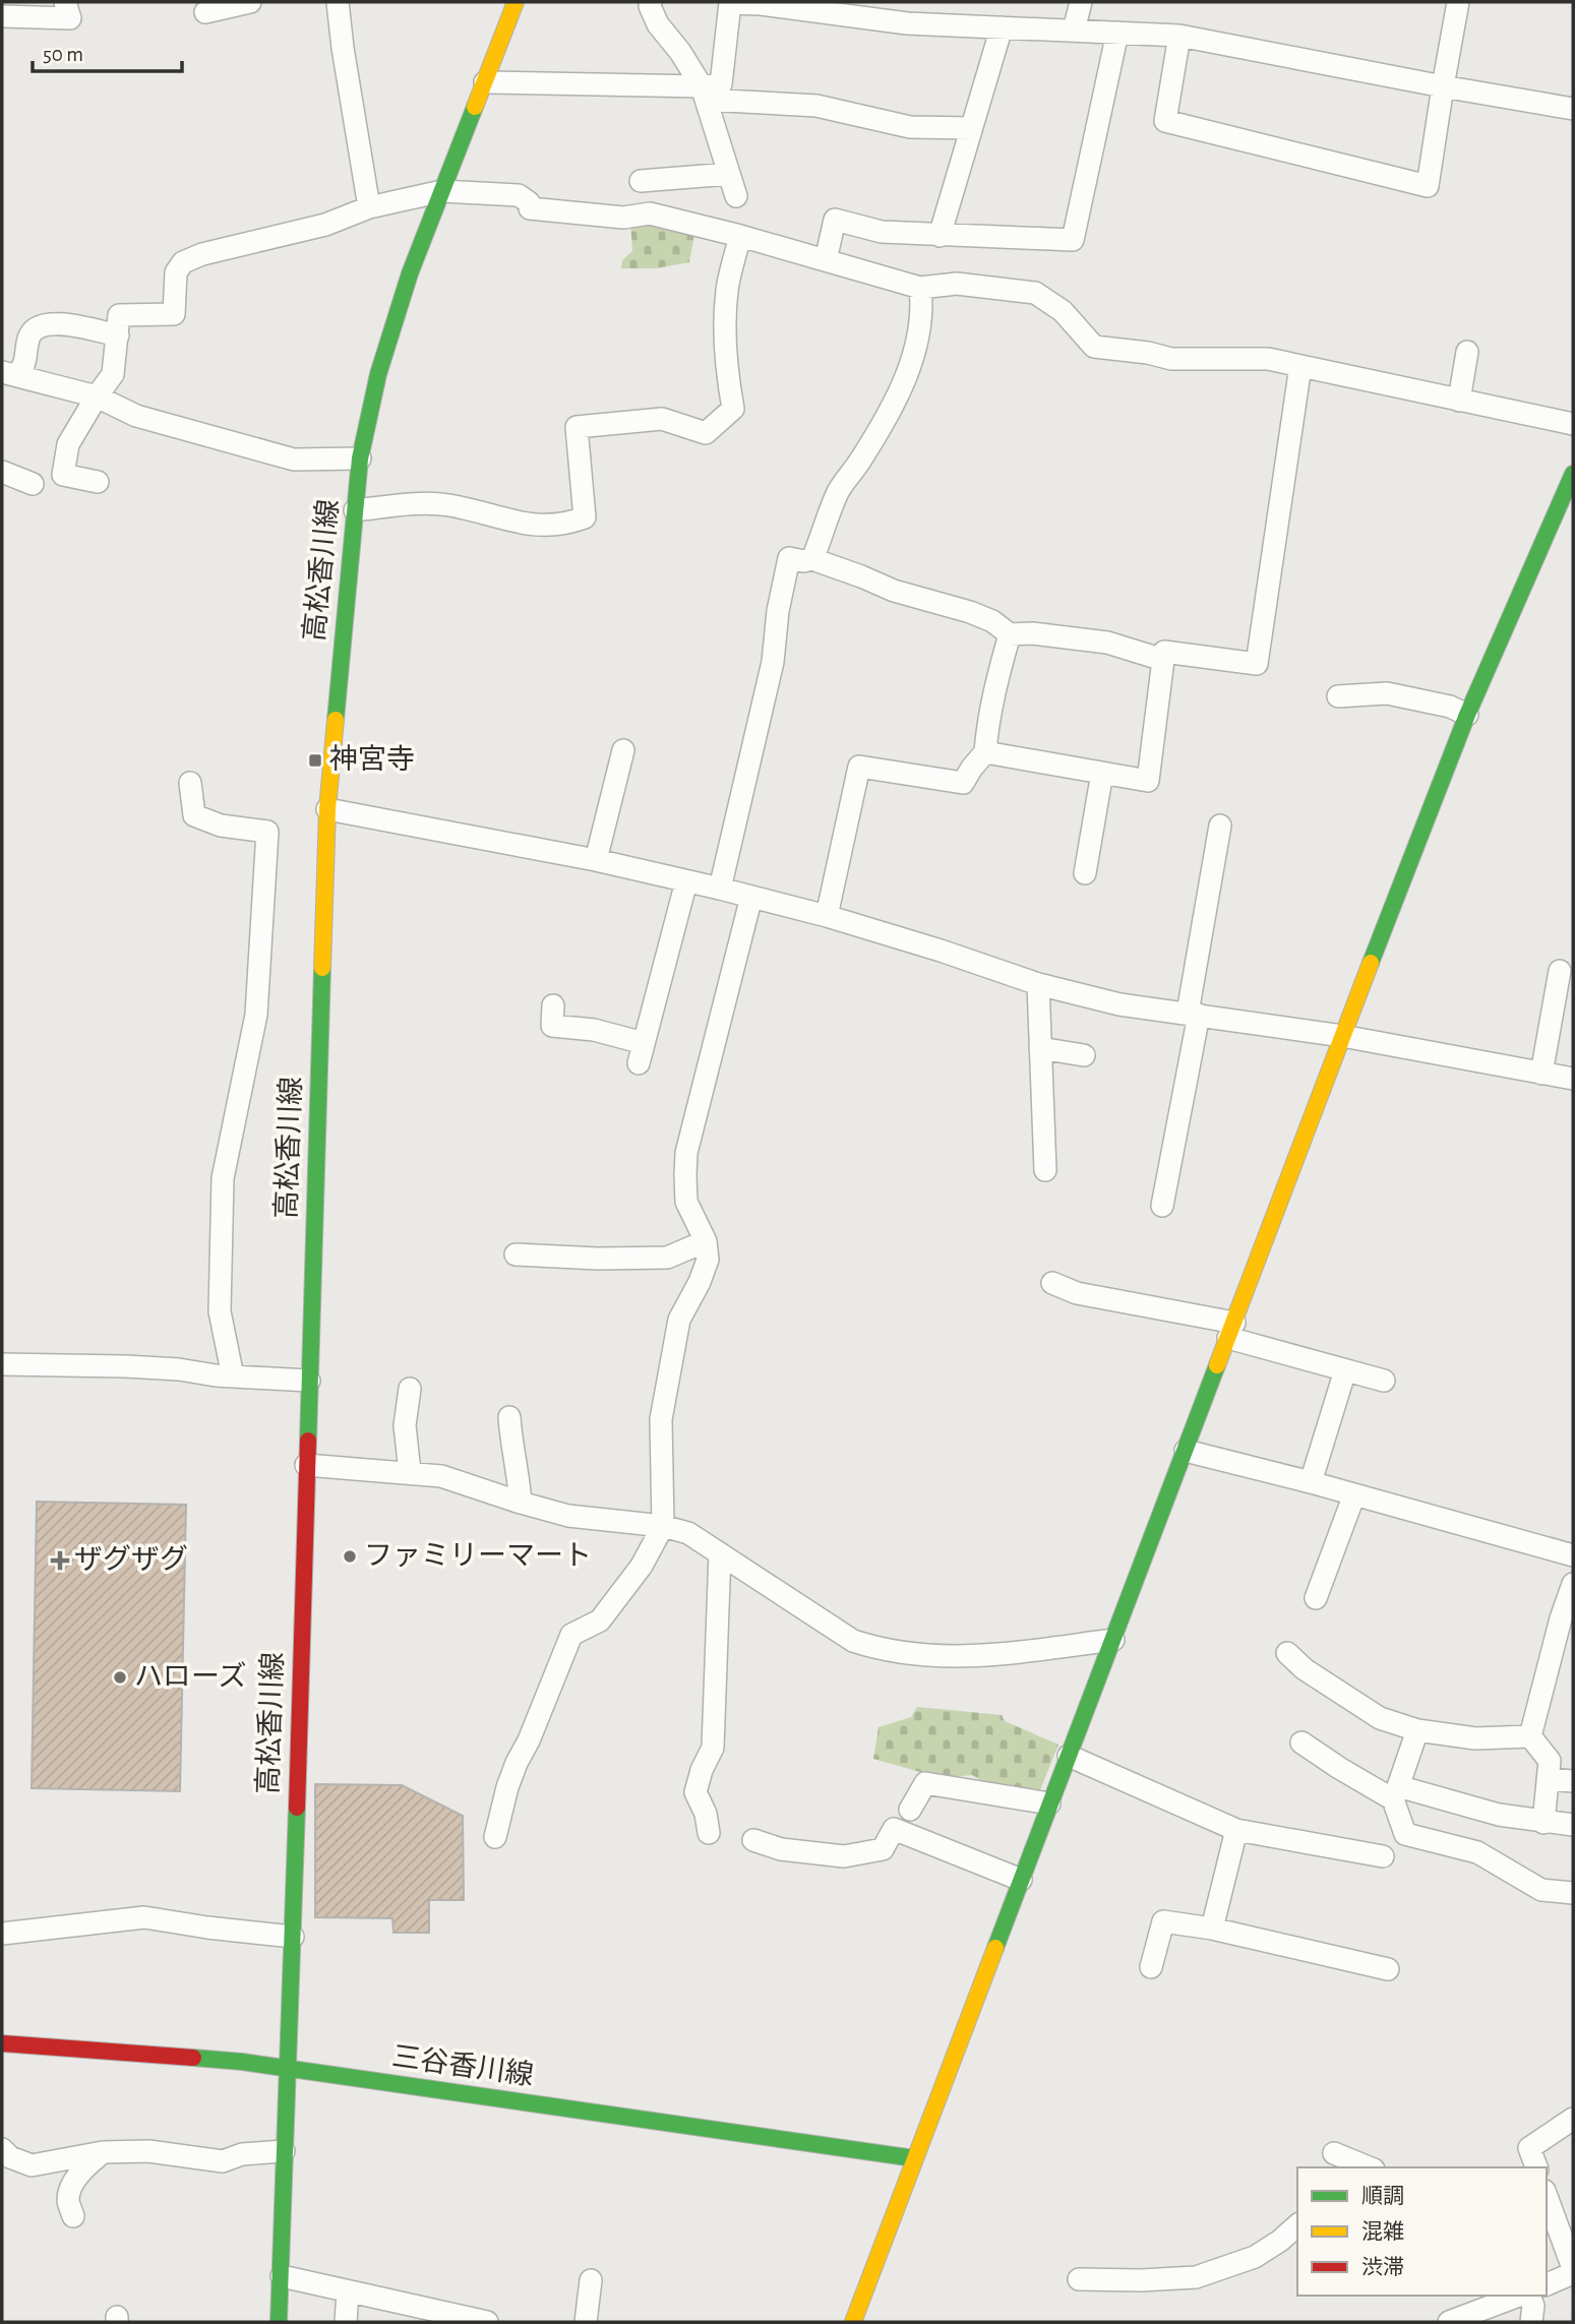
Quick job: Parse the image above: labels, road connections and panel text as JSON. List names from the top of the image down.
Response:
{
  "streets": {
    "main road": ["高松香川線", "三谷香川線"]
  },
  "crossings": [
    ["高松香川線", "三谷香川線"]
  ],
  "places": {
    "transit": ["神宮寺"],
    "other": ["ファミリーマート", "ハローズ"],
    "health": ["ザグザグ"]
  },
  "legend": ["順調", "混雑", "渋滞"],
  "scale_bar": "50 m"
}
